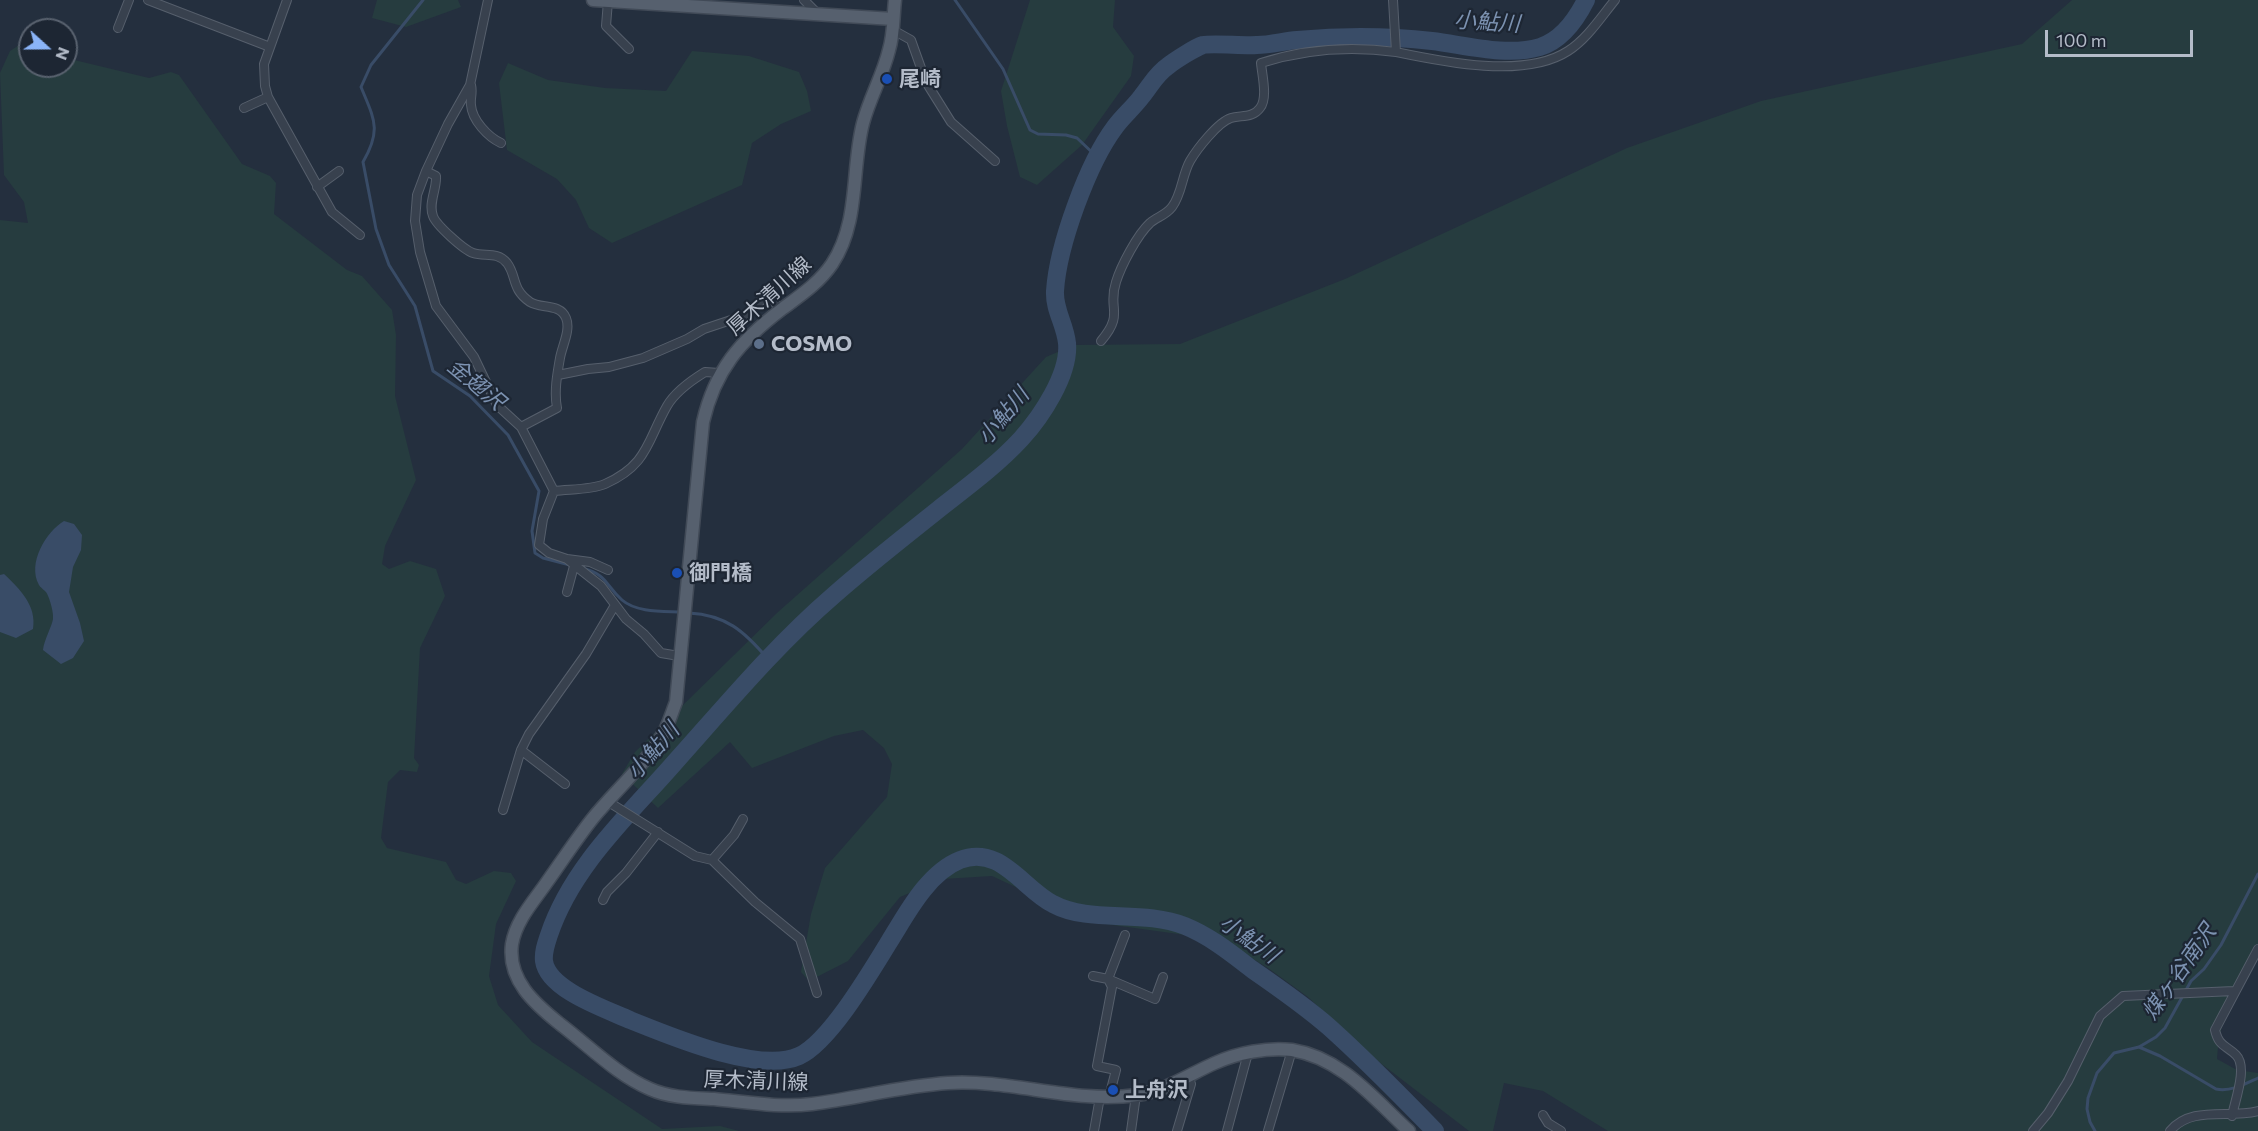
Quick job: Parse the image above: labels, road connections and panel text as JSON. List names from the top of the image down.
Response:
{
  "streets": {
    "main road": ["厚木清川線"]
  },
  "water": ["小鮎川", "金翅沢", "煤ヶ谷南沢"],
  "places": [
    "尾崎",
    "COSMO",
    "御門橋",
    "上舟沢"
  ],
  "scale_bar": "100 m",
  "north": "right"
}
